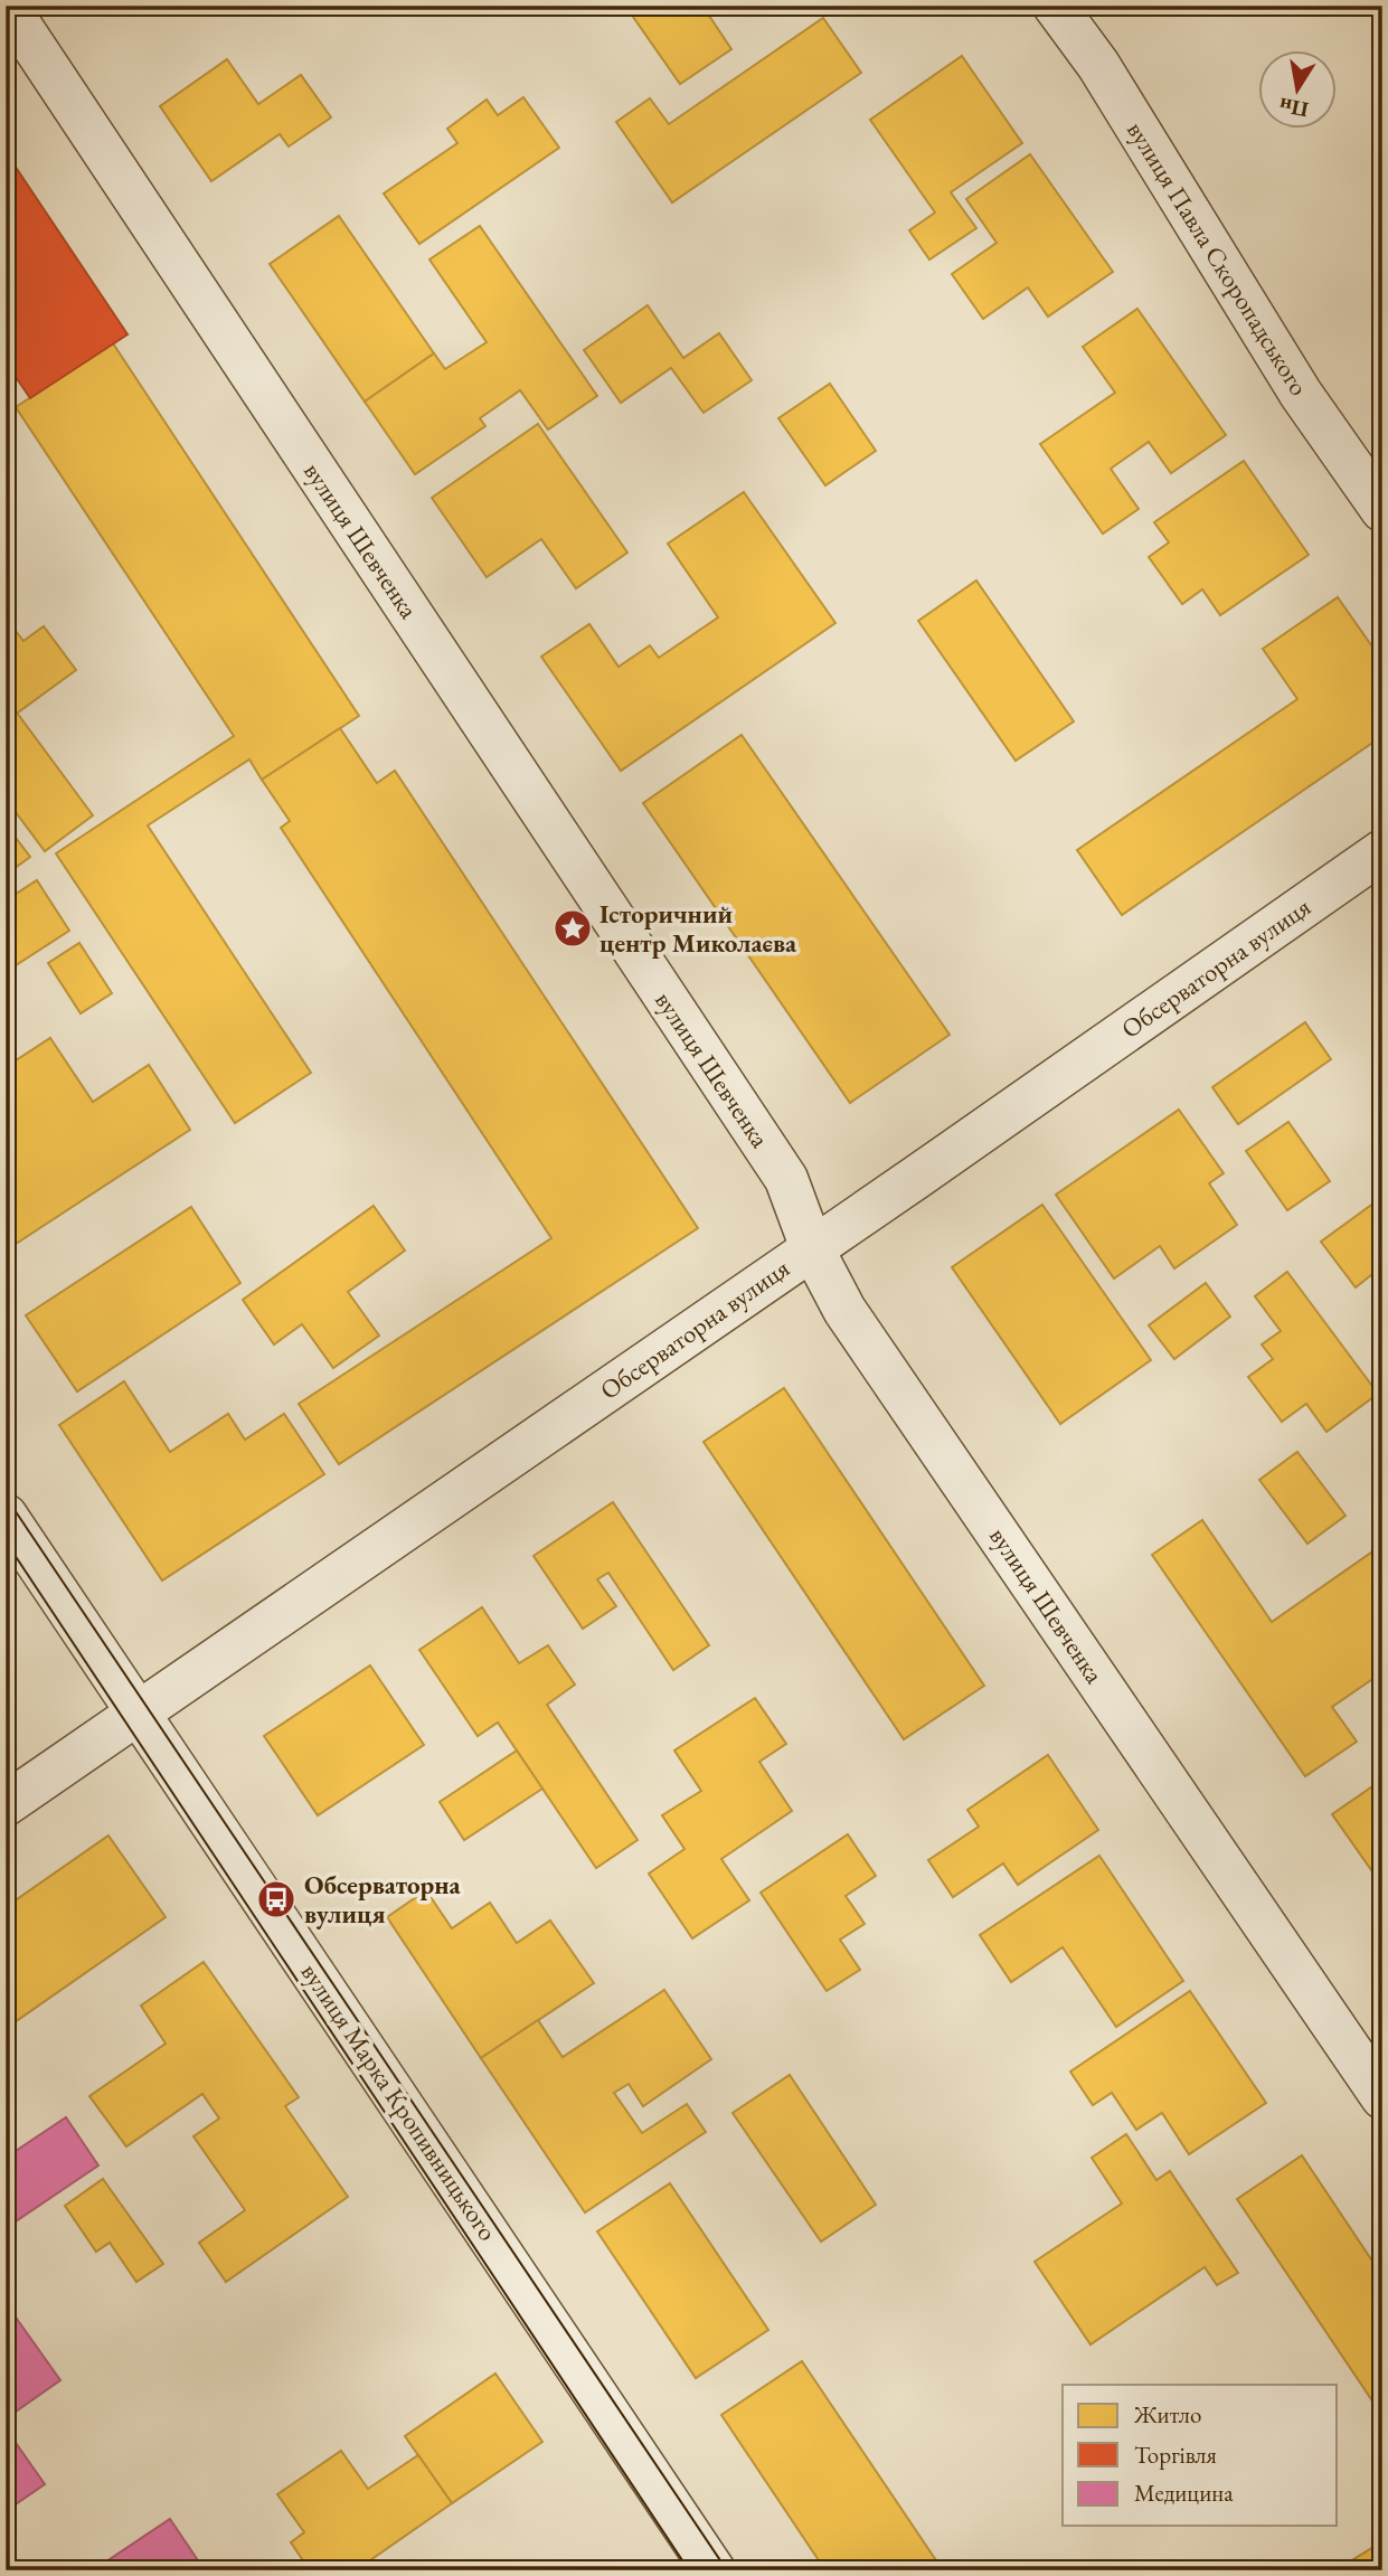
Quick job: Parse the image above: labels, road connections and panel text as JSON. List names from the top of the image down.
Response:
{
  "streets": {
    "street": [
      "вулиця Павла Скоропадського",
      "вулиця Шевченка",
      "Обсерваторна вулиця",
      "вулиця Марка Кропивницького"
    ]
  },
  "crossings": [
    ["вулиця Шевченка", "Обсерваторна вулиця"],
    ["Обсерваторна вулиця", "вулиця Марка Кропивницького"]
  ],
  "places": {
    "place": ["Історичний центр Миколаєва"],
    "bus stop": ["Обсерваторна вулиця"]
  },
  "legend": ["Житло", "Торгівля", "Медицина"],
  "north": "bottom"
}
